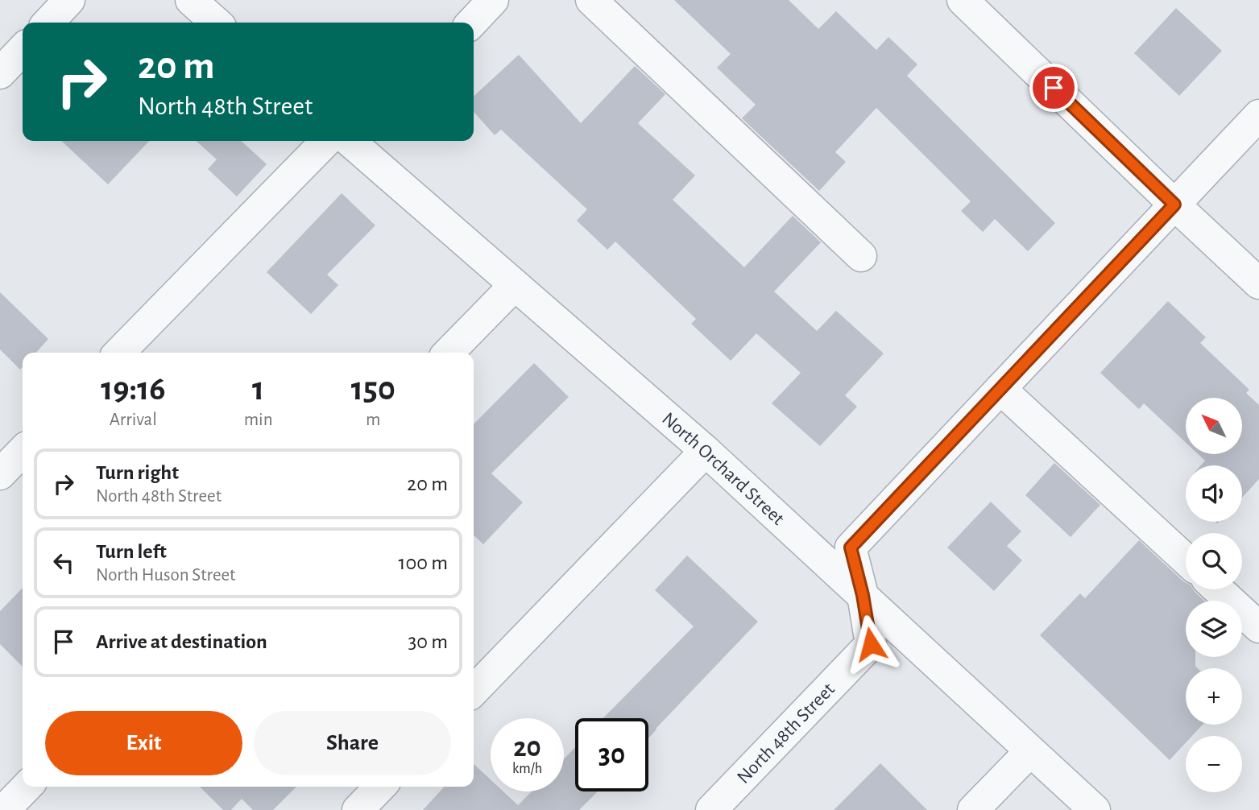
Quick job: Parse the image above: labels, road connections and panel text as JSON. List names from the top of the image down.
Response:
{
  "streets": {
    "street": ["North Orchard Street", "North 48th Street"]
  },
  "crossings": [
    ["North Orchard Street", "North 48th Street"]
  ],
  "north": "top left",
  "page": {
    "turn": ["20 m", "North 48th Street"],
    "eta": [
      "19:16",
      "Arrival",
      "1",
      "min",
      "150",
      "m"
    ],
    "map_buttons": ["+", "−"],
    "list": [
      {
        "name": "Turn right",
        "note": "North 48th Street",
        "value": "20 m"
      },
      {
        "name": "Turn left",
        "note": "North Huson Street",
        "value": "100 m"
      },
      {
        "name": "Arrive at destination",
        "value": "30 m"
      }
    ],
    "buttons": ["Exit", "Share"],
    "speed": "20 km/h",
    "limit": "30"
  }
}
